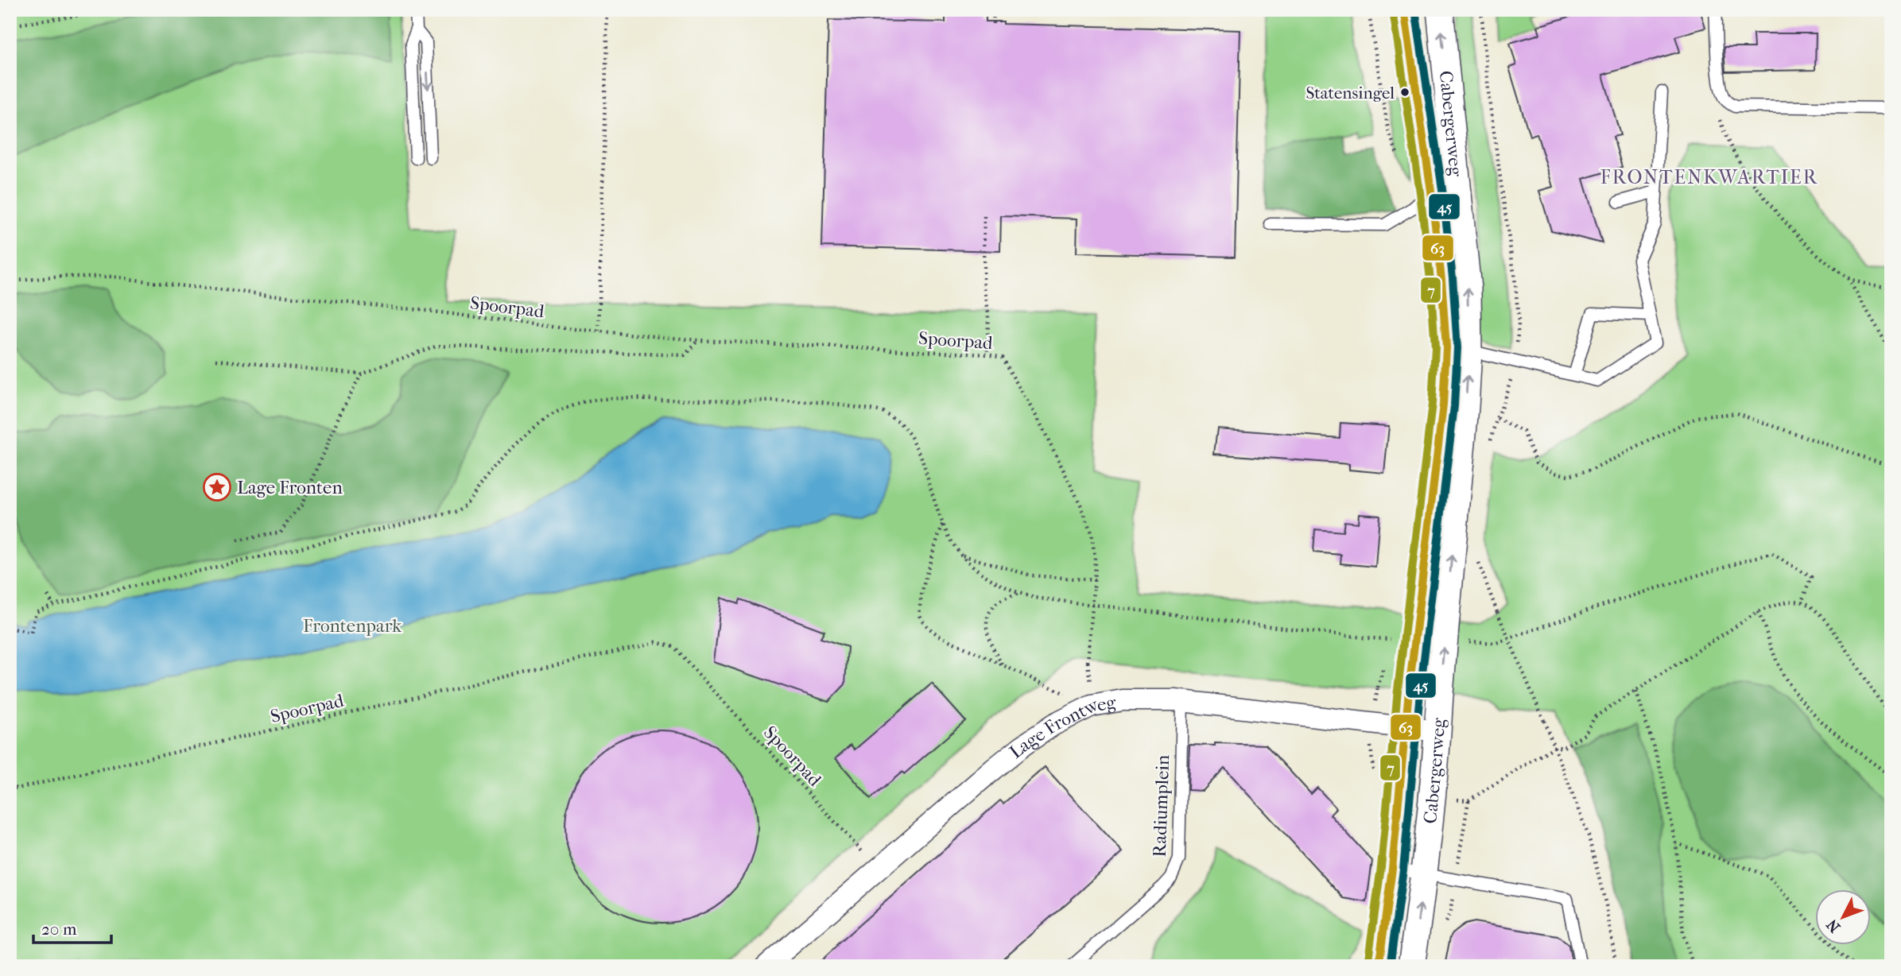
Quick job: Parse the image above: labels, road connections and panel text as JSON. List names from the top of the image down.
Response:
{
  "streets": {
    "street": ["Cabergerweg", "Lage Frontweg"],
    "lane": ["Radiumplein"],
    "path": ["Spoorpad"]
  },
  "crossings": [
    ["Cabergerweg", "Lage Frontweg"],
    ["Spoorpad", "Lage Frontweg"],
    ["Lage Frontweg", "Radiumplein"]
  ],
  "districts": ["FRONTENKWARTIER"],
  "parks": ["Frontenpark"],
  "places": {
    "other": ["Statensingel"],
    "place": ["Lage Fronten"]
  },
  "lines": ["transit line 63", "transit line 45", "transit line 7"],
  "scale_bar": "20 m",
  "north": "bottom left"
}
